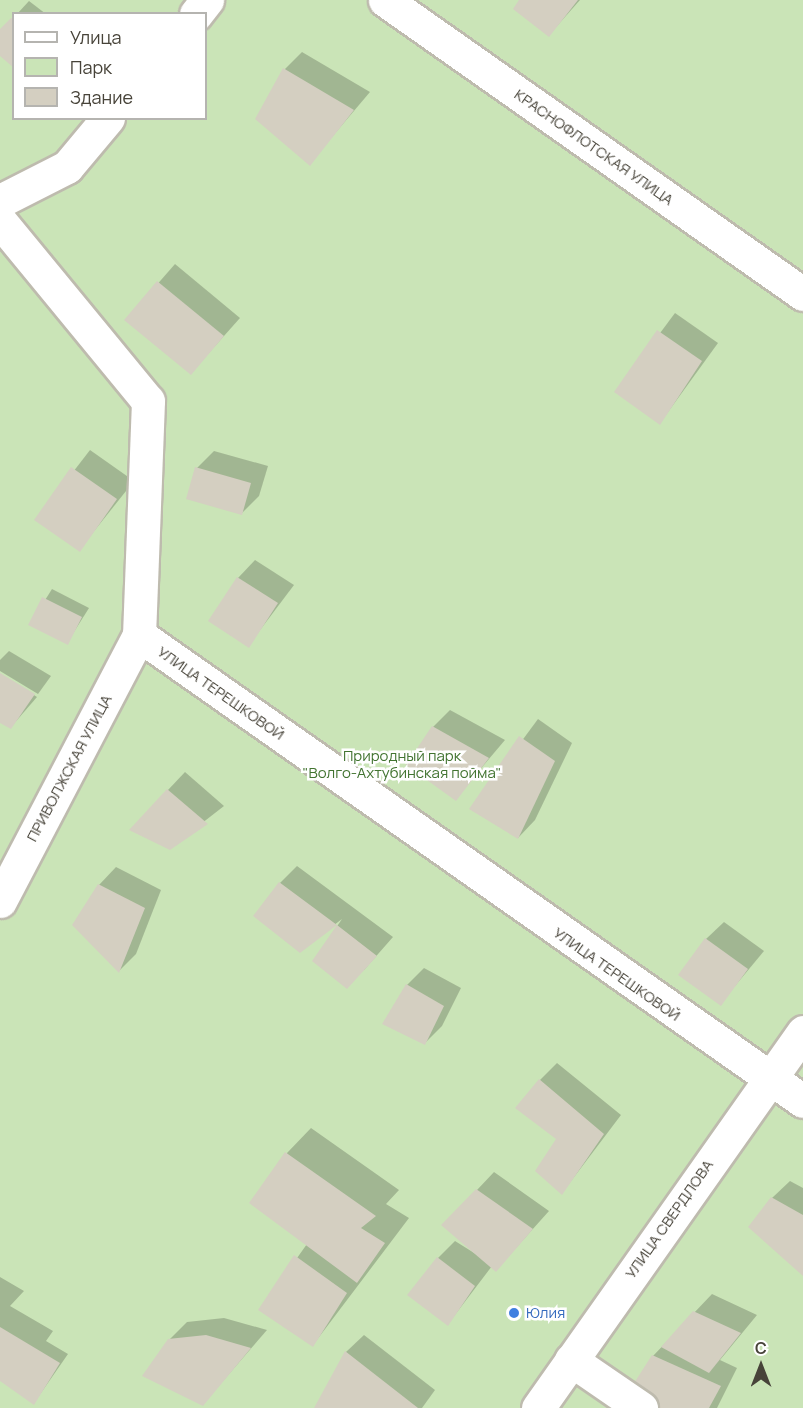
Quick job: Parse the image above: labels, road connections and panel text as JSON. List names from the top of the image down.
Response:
{
  "streets": {
    "street": [
      "КРАСНОФЛОТСКАЯ УЛИЦА",
      "УЛИЦА ТЕРЕШКОВОЙ",
      "ПРИВОЛЖСКАЯ УЛИЦА",
      "УЛИЦА СВЕРДЛОВА"
    ]
  },
  "crossings": [
    ["УЛИЦА ТЕРЕШКОВОЙ", "ПРИВОЛЖСКАЯ УЛИЦА"],
    ["УЛИЦА ТЕРЕШКОВОЙ", "УЛИЦА СВЕРДЛОВА"]
  ],
  "parks": ["Природный парк \"Волго-Ахтубинская пойма\""],
  "places": ["Юлия"],
  "legend": ["Улица", "Парк", "Здание"],
  "north": "top"
}
